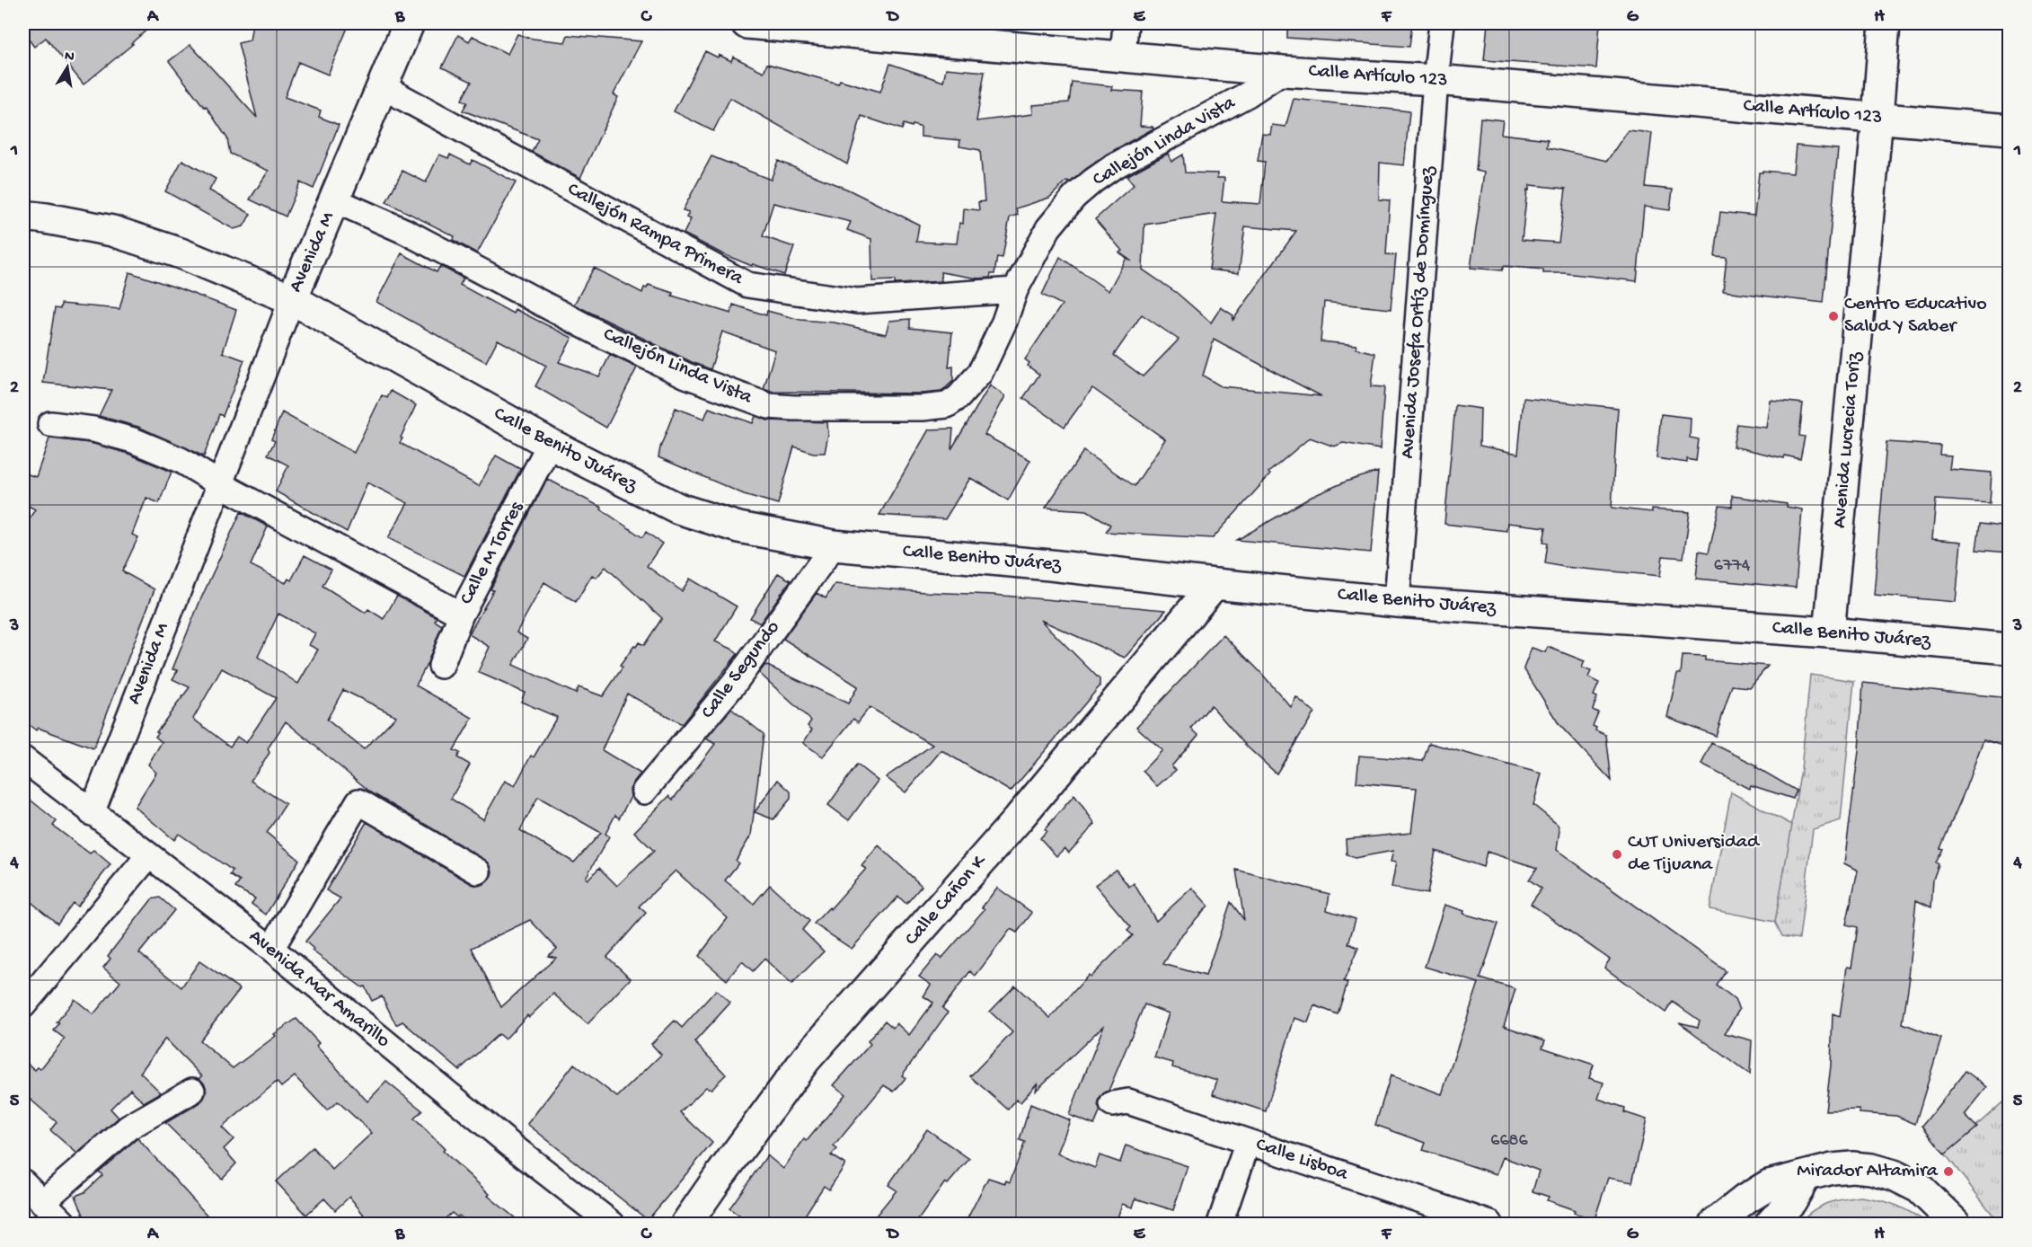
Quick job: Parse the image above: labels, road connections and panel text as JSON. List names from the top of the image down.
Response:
{
  "streets": {
    "street": [
      "Calle Artículo 123",
      "Callejón Linda Vista",
      "Callejón Rampa Primera",
      "Avenida M",
      "Avenida Josefa Ortíz de Domínguez",
      "Avenida Lucrecia Toriz",
      "Calle Benito Juárez",
      "Calle M Torres",
      "Calle Segundo",
      "Calle Cañon K",
      "Avenida Mar Amarillo",
      "Calle Lisboa"
    ]
  },
  "crossings": [
    ["Calle Artículo 123", "Callejón Linda Vista"],
    ["Calle Artículo 123", "Avenida Josefa Ortíz de Domínguez"],
    ["Calle Artículo 123", "Avenida Lucrecia Toriz"],
    ["Callejón Linda Vista", "Callejón Rampa Primera"],
    ["Callejón Linda Vista", "Avenida M"],
    ["Callejón Rampa Primera", "Avenida M"],
    ["Avenida M", "Calle Benito Juárez"],
    ["Avenida M", "Avenida Mar Amarillo"],
    ["Avenida Josefa Ortíz de Domínguez", "Calle Benito Juárez"],
    ["Avenida Lucrecia Toriz", "Calle Benito Juárez"],
    ["Calle Benito Juárez", "Calle M Torres"],
    ["Calle Benito Juárez", "Calle Segundo"],
    ["Calle Benito Juárez", "Calle Cañon K"]
  ],
  "places": ["Centro Educativo Salud Y Saber", "CUT Universidad de Tijuana", "Mirador Altamira"],
  "house_numbers": ["6774", "6686"],
  "north": "top",
  "grid": {
    "columns": [
      "A",
      "B",
      "C",
      "D",
      "E",
      "F",
      "G",
      "H"
    ],
    "rows": [
      "1",
      "2",
      "3",
      "4",
      "5"
    ]
  }
}
